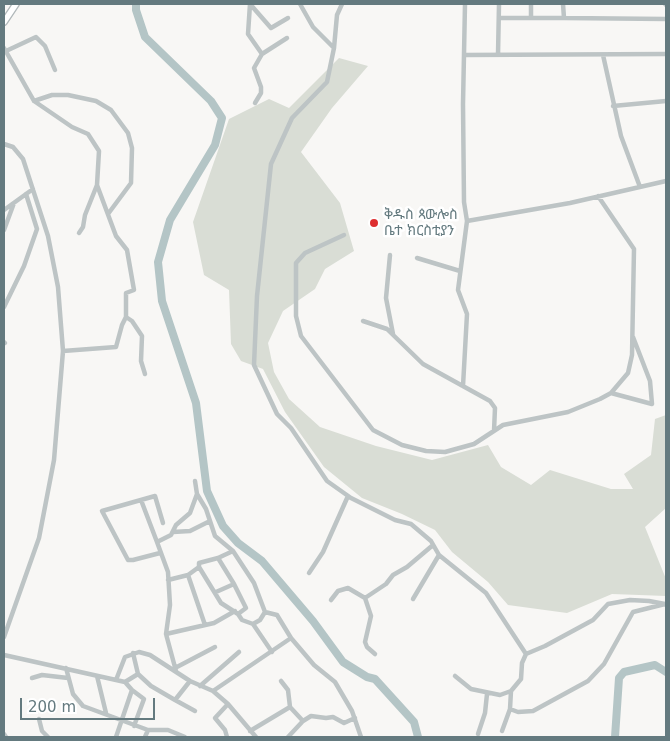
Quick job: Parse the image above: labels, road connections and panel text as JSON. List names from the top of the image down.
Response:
{
  "places": ["ቅዱስ ጳውሎስ ቤተ ክርስቲያን"],
  "scale_bar": "200 m"
}
